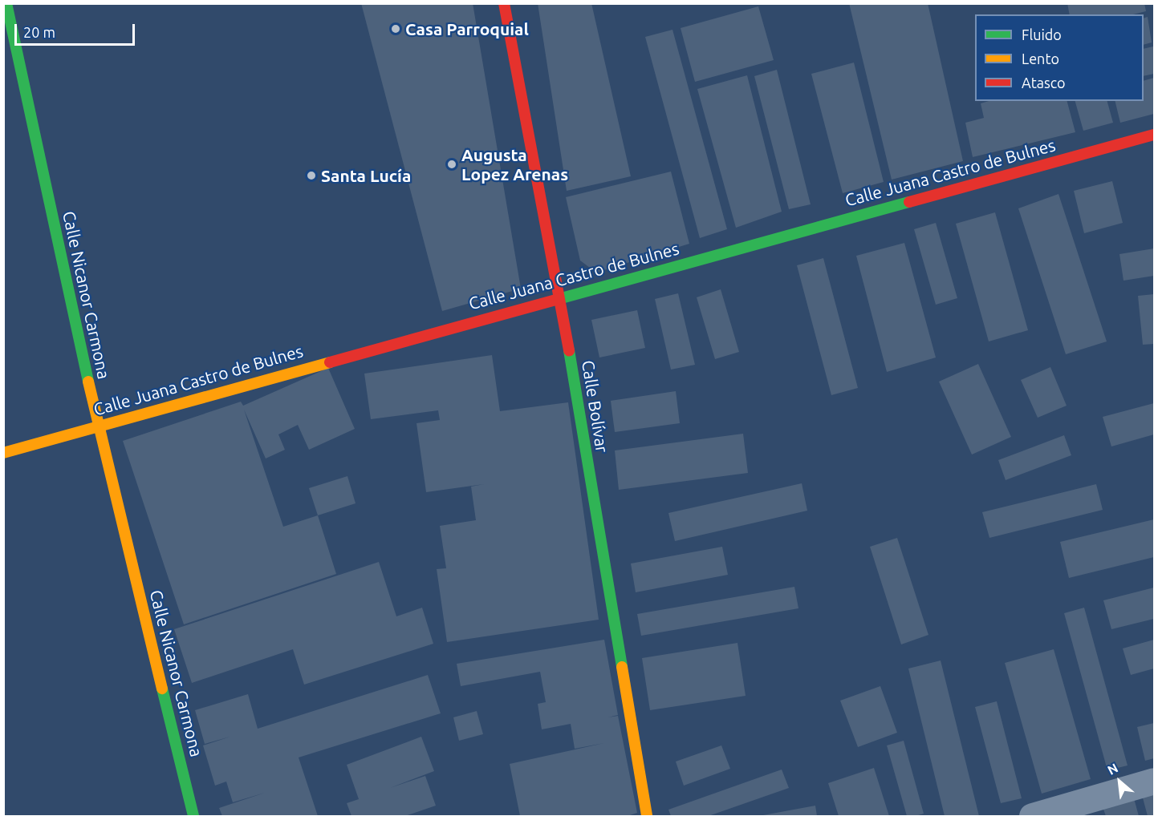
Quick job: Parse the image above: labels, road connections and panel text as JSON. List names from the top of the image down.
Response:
{
  "streets": {
    "street": ["Calle Juana Castro de Bulnes", "Calle Nicanor Carmona", "Calle Bolívar"]
  },
  "crossings": [
    ["Calle Juana Castro de Bulnes", "Calle Nicanor Carmona"],
    ["Calle Juana Castro de Bulnes", "Calle Bolívar"]
  ],
  "places": ["Casa Parroquial", "Augusta Lopez Arenas", "Santa Lucía"],
  "legend": ["Fluido", "Lento", "Atasco"],
  "scale_bar": "20 m",
  "north": "top left"
}
